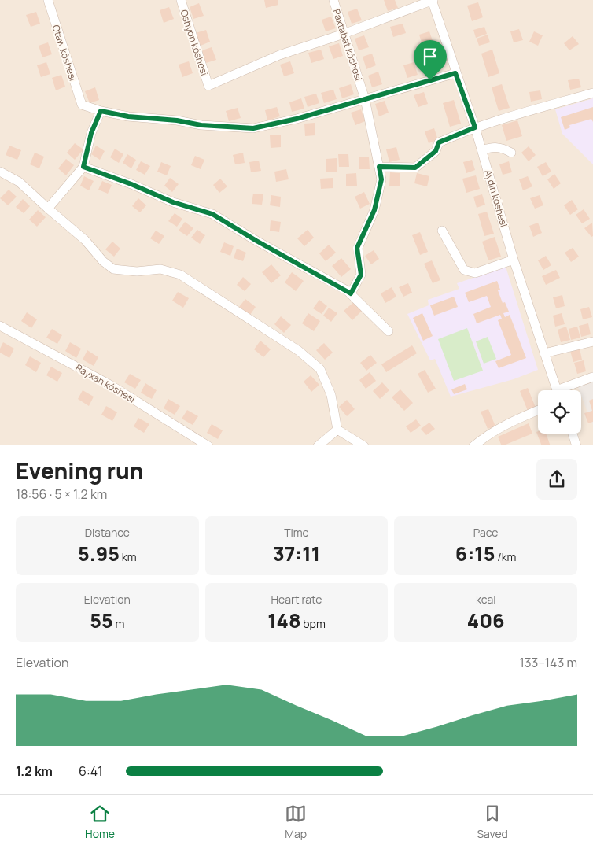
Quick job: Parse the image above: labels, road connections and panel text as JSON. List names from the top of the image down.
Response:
{
  "streets": {
    "street": [
      "Oshyon kóshesi",
      "Paxtabat kóshesi",
      "Otaw kóshesi",
      "Aydın kóshesi",
      "Rayxan kóshesi"
    ]
  },
  "crossings": [
    ["Oshyon kóshesi", "Paxtabat kóshesi"]
  ],
  "page": {
    "heading": ["Evening run", "18:56 · 5 × 1.2 km"],
    "stats": [
      ["Distance", "5.95 km"],
      ["Time", "37:11"],
      ["Pace", "6:15 /km"],
      ["Elevation", "55 m"],
      ["Heart rate", "148 bpm"],
      ["kcal", "406"]
    ],
    "chart": ["Elevation", "133–143 m"],
    "list": [
      {
        "name": "1.2 km",
        "note": "6:41"
      }
    ],
    "tabs": ["Home", "Map", "Saved"]
  }
}
